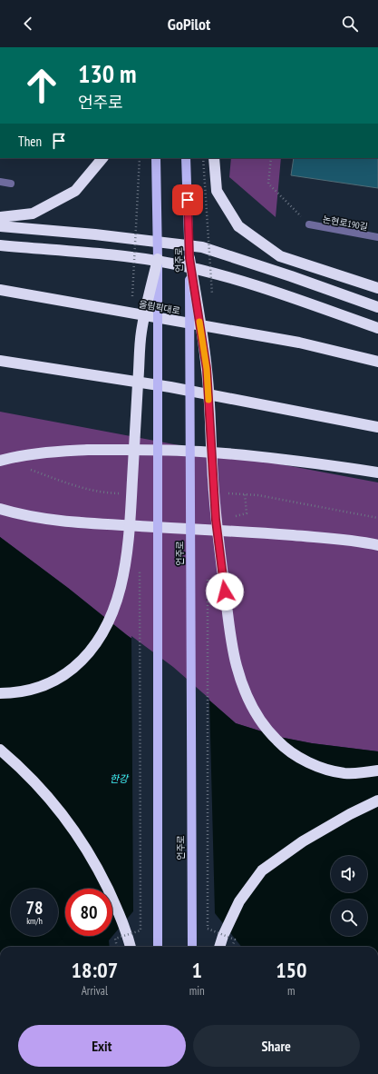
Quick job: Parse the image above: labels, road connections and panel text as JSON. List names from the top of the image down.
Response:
{
  "streets": {
    "highway": ["올림픽대로"],
    "main road": ["언주로"],
    "street": ["논현로190길"]
  },
  "water": ["한강"],
  "page": {
    "header": "GoPilot",
    "turn": ["130 m", "언주로"],
    "then": "Then",
    "speed": "78 km/h",
    "limit": "80",
    "eta": [
      "18:07",
      "Arrival",
      "1",
      "min",
      "150",
      "m"
    ],
    "buttons": ["Exit", "Share"]
  }
}
